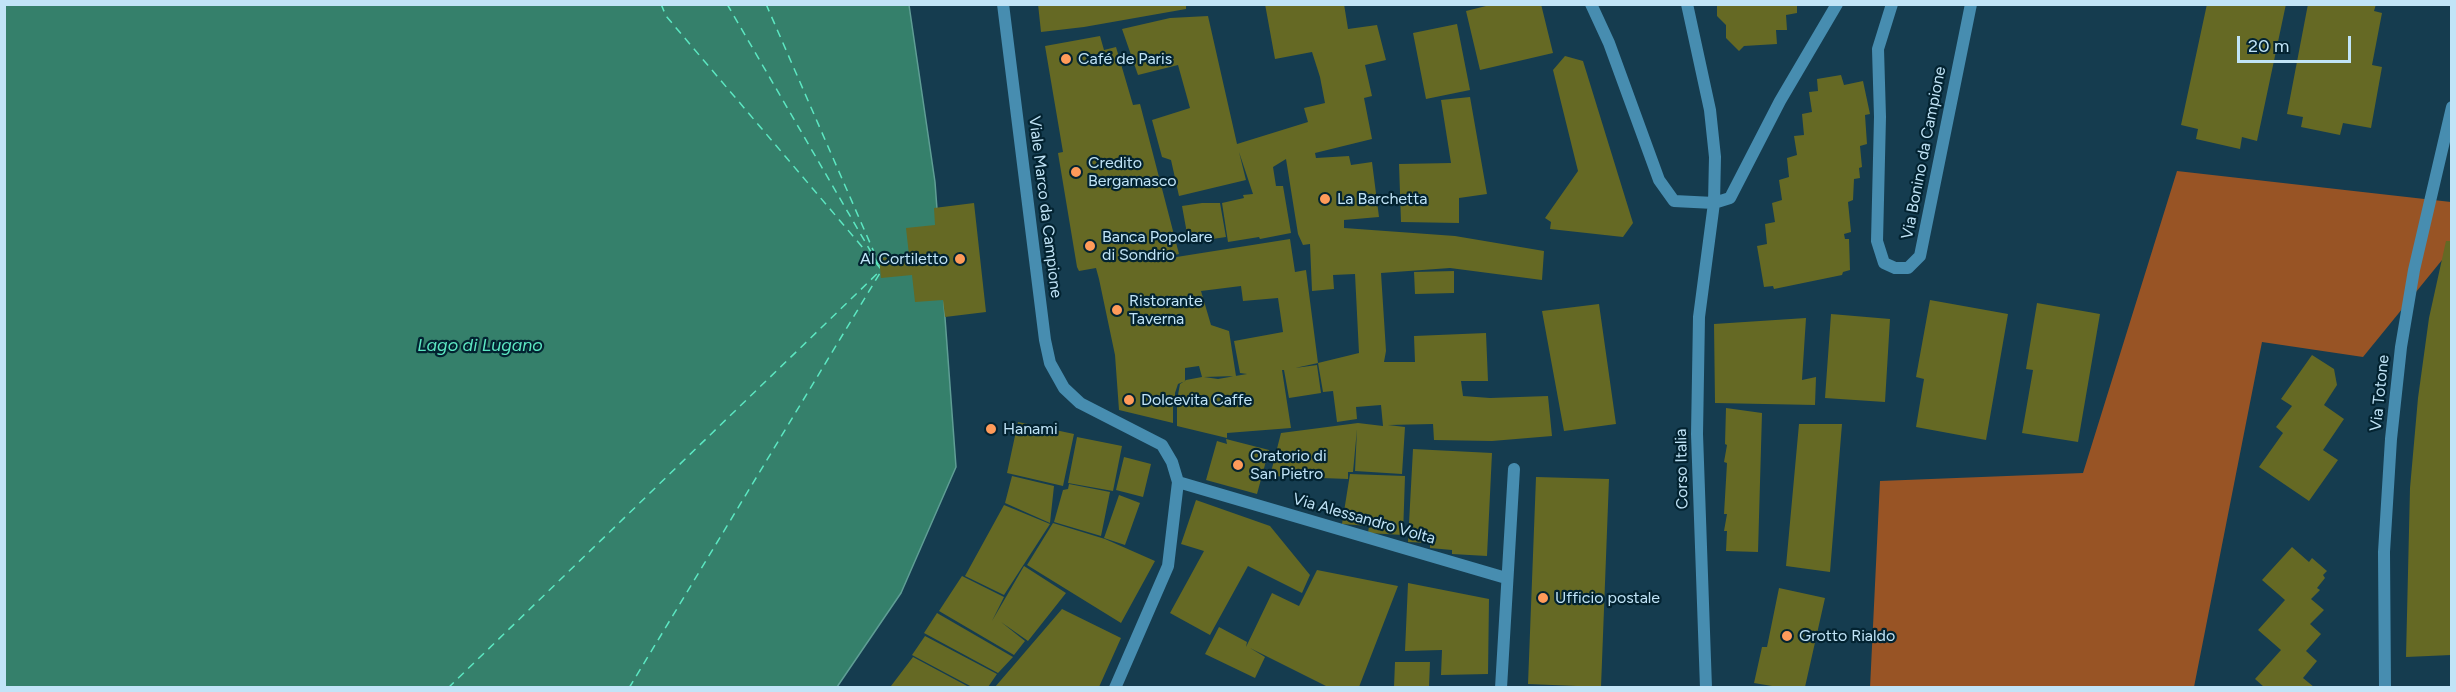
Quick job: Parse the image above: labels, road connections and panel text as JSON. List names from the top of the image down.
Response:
{
  "streets": {
    "street": [
      "Via Bonino da Campione",
      "Viale Marco da Campione",
      "Via Totone",
      "Corso Italia",
      "Via Alessandro Volta"
    ]
  },
  "crossings": [
    ["Viale Marco da Campione", "Via Alessandro Volta"]
  ],
  "water": ["Lago di Lugano"],
  "places": [
    "Café de Paris",
    "Credito Bergamasco",
    "La Barchetta",
    "Banca Popolare di Sondrio",
    "Al Cortiletto",
    "Ristorante Taverna",
    "Dolcevita Caffe",
    "Hanami",
    "Oratorio di San Pietro",
    "Ufficio postale",
    "Grotto Rialdo"
  ],
  "scale_bar": "20 m"
}
